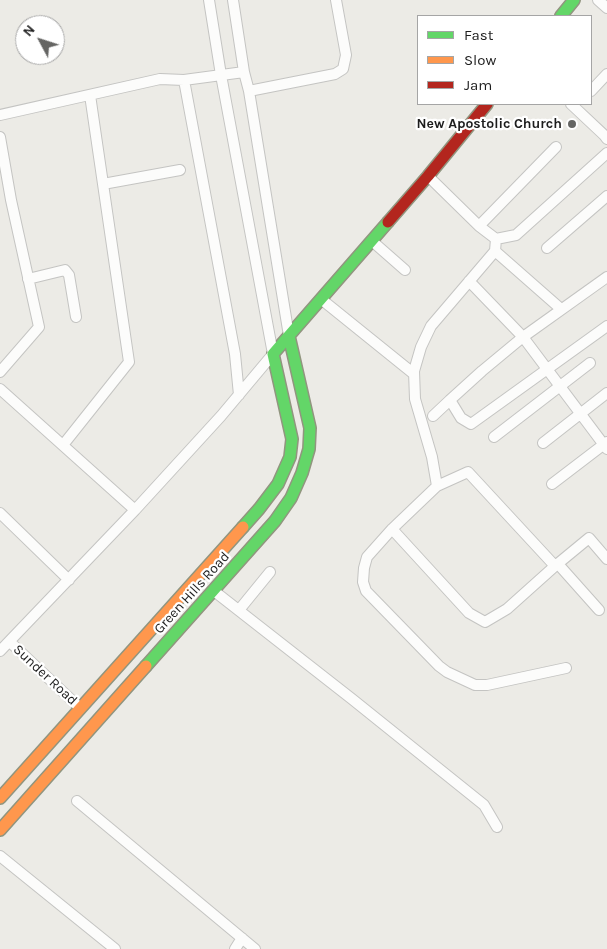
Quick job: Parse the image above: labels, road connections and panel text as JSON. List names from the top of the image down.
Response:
{
  "streets": {
    "street": ["Green Hills Road", "Sunder Road"]
  },
  "crossings": [
    ["Green Hills Road", "Sunder Road"]
  ],
  "places": ["New Apostolic Church"],
  "legend": ["Fast", "Slow", "Jam"],
  "north": "top left"
}
